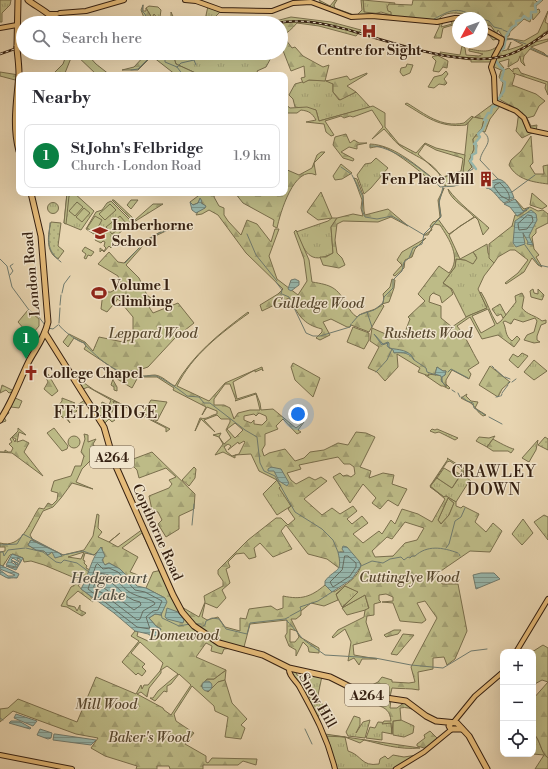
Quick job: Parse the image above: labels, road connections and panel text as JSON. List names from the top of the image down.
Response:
{
  "streets": {
    "highway": [
      "London Road",
      "A264",
      "Copthorne Road",
      "Snow Hill"
    ]
  },
  "crossings": [
    ["London Road", "Copthorne Road"],
    ["Copthorne Road", "Snow Hill"]
  ],
  "districts": ["FELBRIDGE", "CRAWLEY DOWN"],
  "water": ["Hedgecourt Lake"],
  "parks": [
    "Gulledge Wood",
    "Leppard Wood",
    "Rushetts Wood",
    "Cuttinglye Wood",
    "Domewood",
    "Mill Wood",
    "Baker's Wood"
  ],
  "places": {
    "hospital": ["Centre for Sight"],
    "building": ["Fen Place Mill"],
    "school or university": ["Imberhorne School"],
    "sports": ["Volume 1 Climbing"],
    "church": ["College Chapel"]
  },
  "north": "bottom left",
  "page": {
    "search": "Search here",
    "heading": "Nearby",
    "list": [
      {
        "mark": "1",
        "name": "St John's Felbridge",
        "note": "Church · London Road",
        "value": "1.9 km"
      }
    ],
    "pins": "1",
    "map_buttons": ["+", "−"]
  }
}
